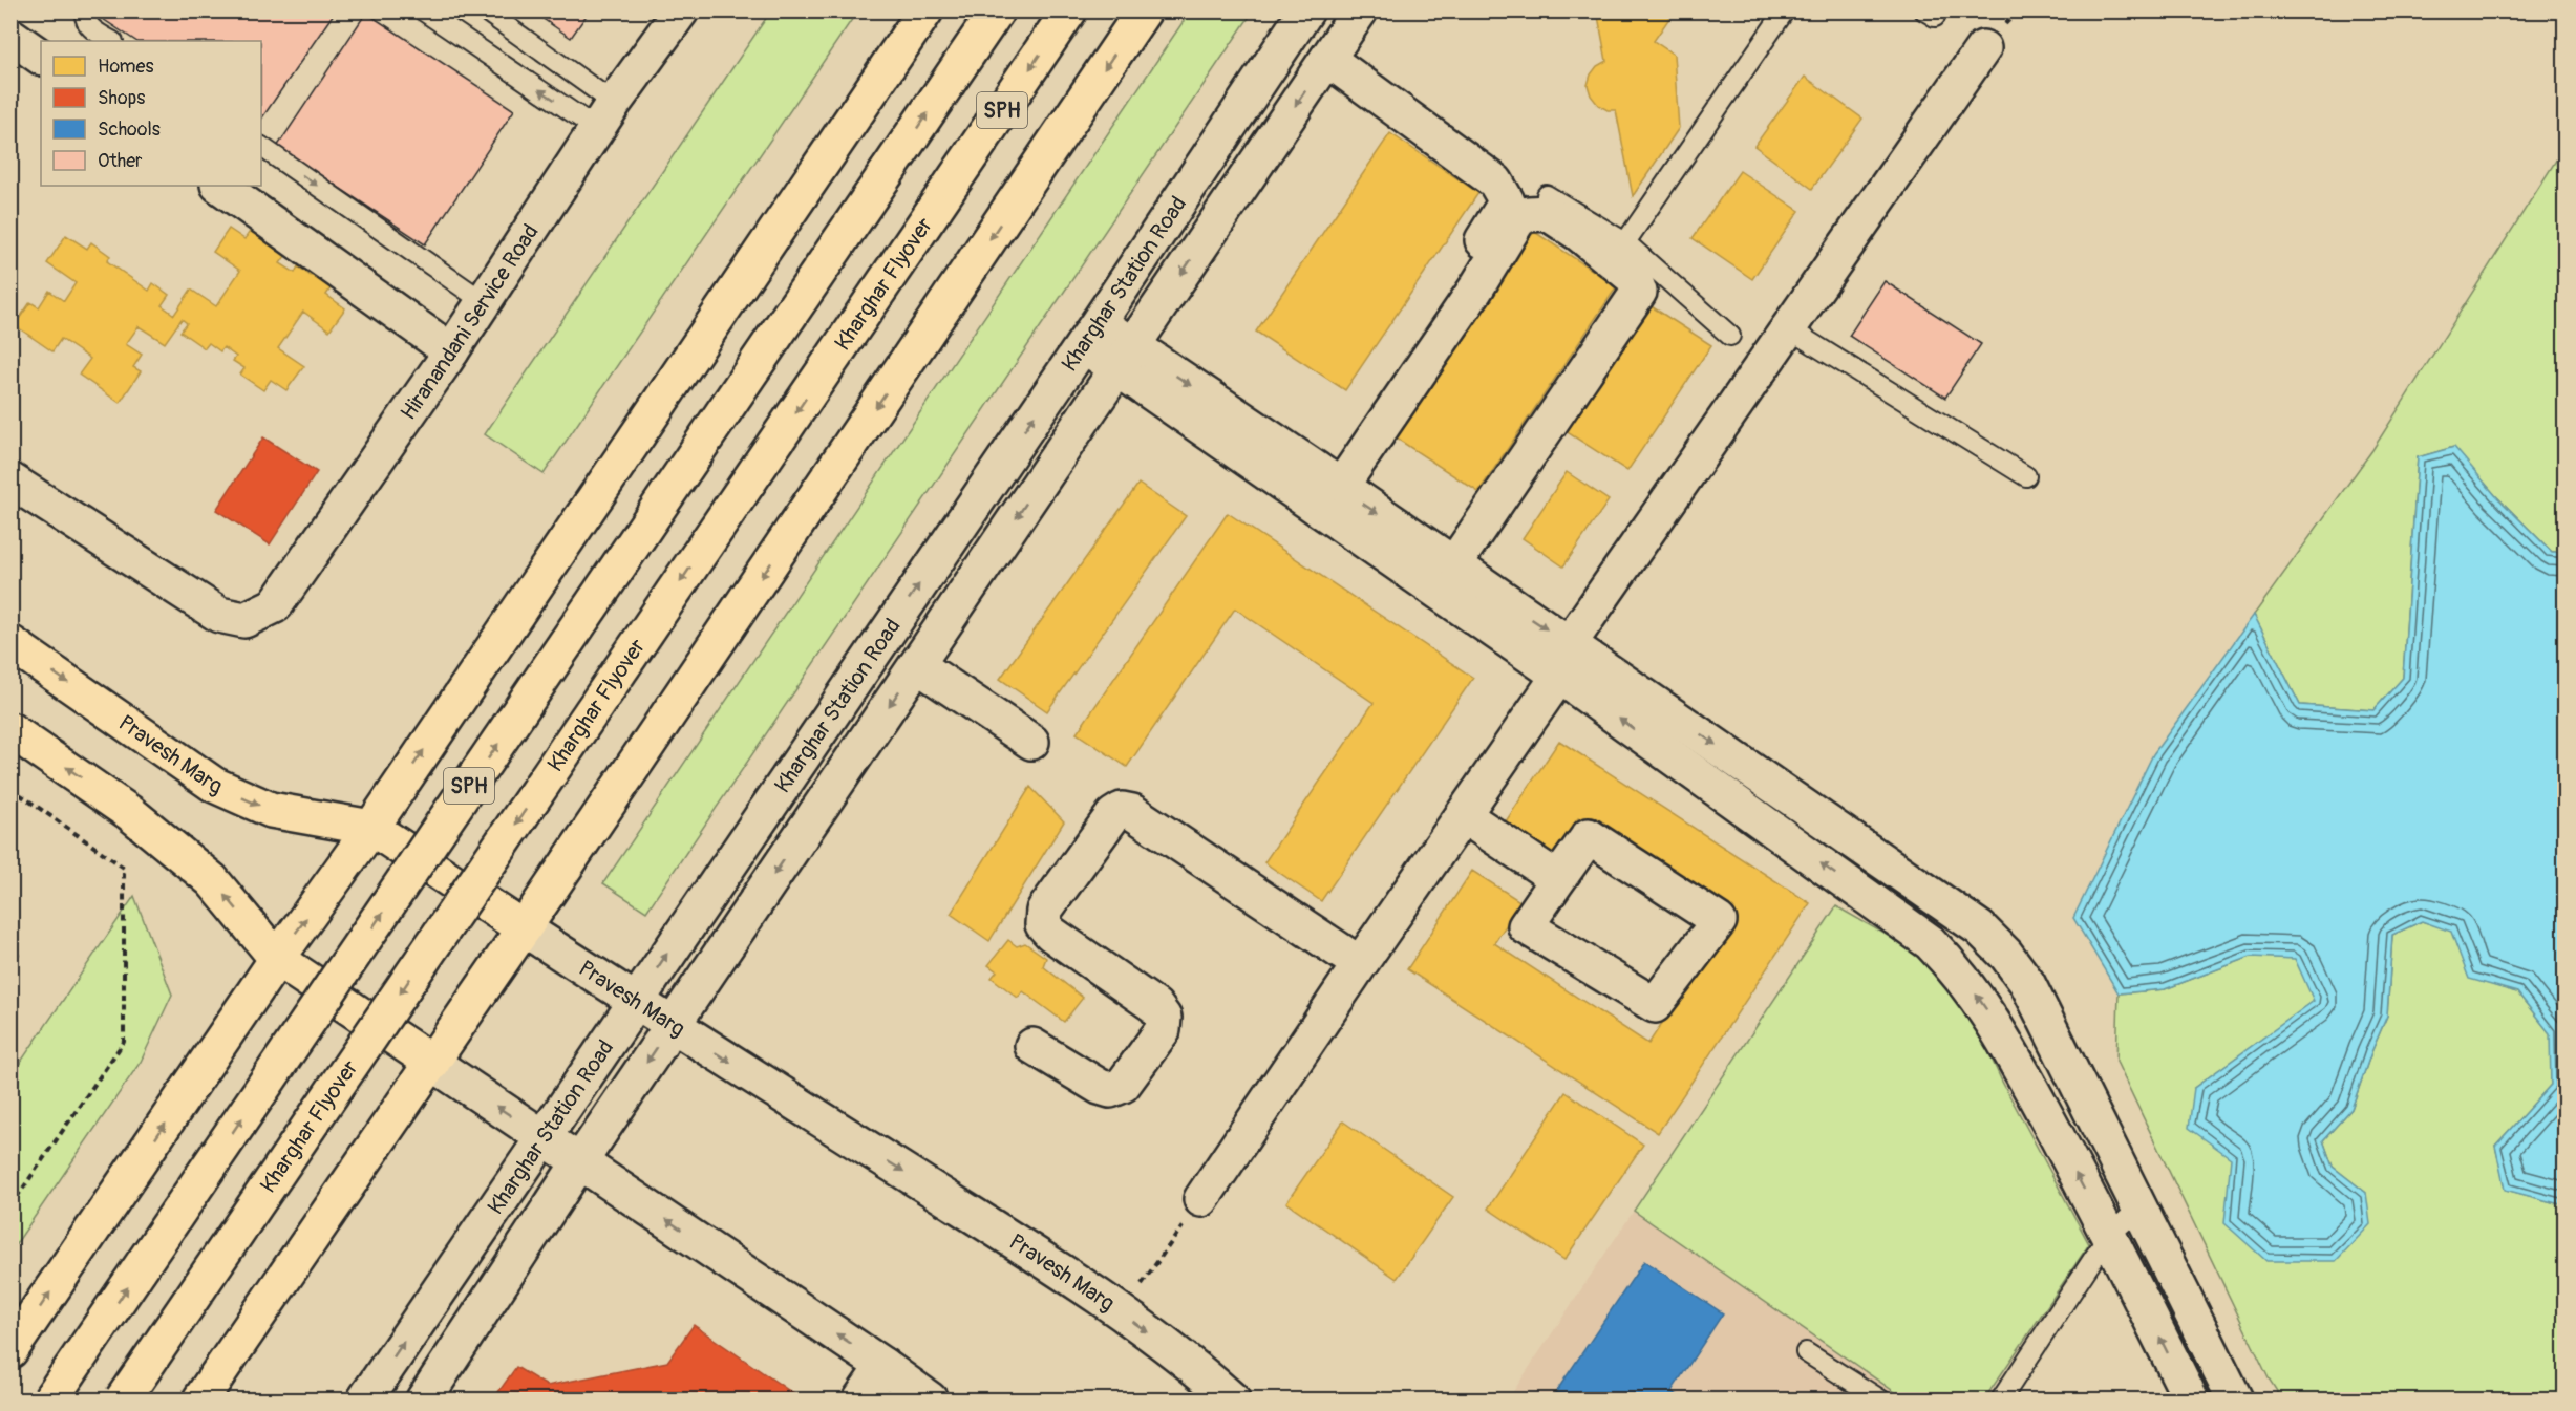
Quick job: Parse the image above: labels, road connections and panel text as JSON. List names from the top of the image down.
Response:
{
  "streets": {
    "main road": ["SPH", "Kharghar Flyover", "Pravesh Marg"],
    "street": ["Kharghar Station Road", "Hiranandani Service Road"]
  },
  "crossings": [
    ["Kharghar Station Road", "Pravesh Marg"]
  ],
  "legend": [
    "Homes",
    "Shops",
    "Schools",
    "Other"
  ]
}
